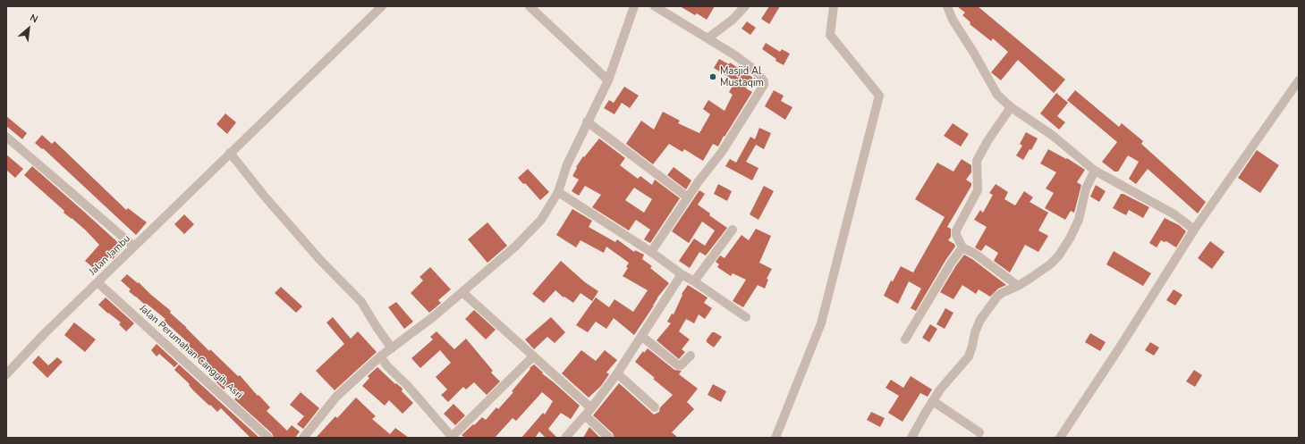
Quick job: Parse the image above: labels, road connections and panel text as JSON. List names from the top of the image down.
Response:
{
  "streets": {
    "street": ["Jalan Jambu", "Jalan Perumahan Canggih Asri"]
  },
  "crossings": [
    ["Jalan Jambu", "Jalan Perumahan Canggih Asri"]
  ],
  "places": ["Masjid Al Mustaqim"],
  "north": "top right"
}
